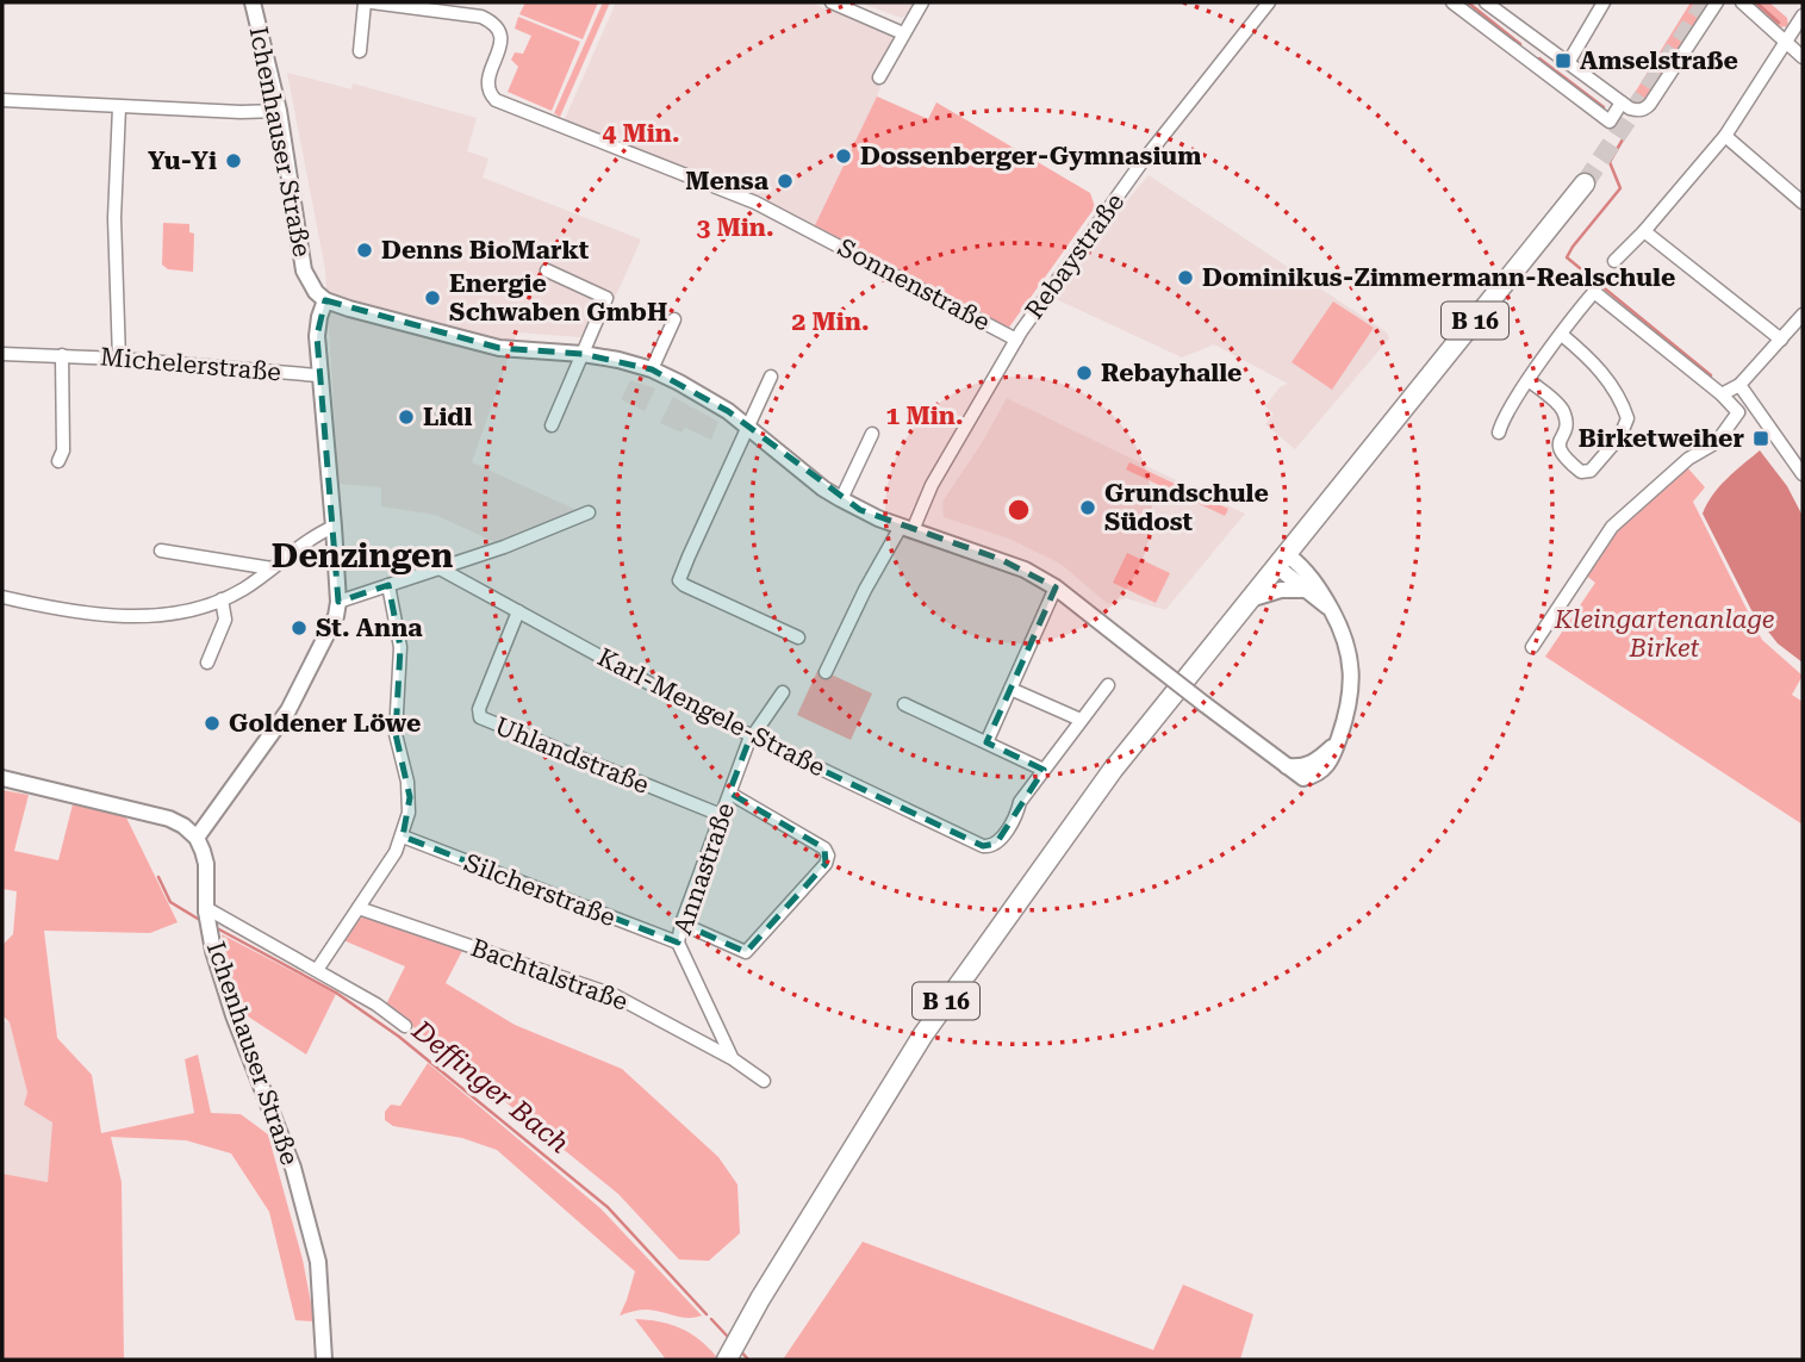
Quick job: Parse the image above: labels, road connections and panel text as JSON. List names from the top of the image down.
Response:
{
  "streets": {
    "main road": ["B 16"],
    "street": [
      "Ichenhauser Straße",
      "Rebaystraße",
      "Sonnenstraße",
      "Michelerstraße",
      "Karl-Mengele-Straße",
      "Uhlandstraße",
      "Annastraße",
      "Silcherstraße",
      "Bachtalstraße"
    ]
  },
  "crossings": [
    ["Rebaystraße", "Sonnenstraße"],
    ["Karl-Mengele-Straße", "Uhlandstraße"],
    ["Karl-Mengele-Straße", "Annastraße"],
    ["Uhlandstraße", "Annastraße"],
    ["Annastraße", "Silcherstraße"],
    ["Annastraße", "Bachtalstraße"]
  ],
  "districts": ["Denzingen"],
  "water": ["Deffinger Bach"],
  "parks": ["Kleingartenanlage Birket"],
  "places": {
    "transit": ["Amselstraße", "Birketweiher"],
    "other": [
      "Dossenberger-Gymnasium",
      "Yu-Yi",
      "Mensa",
      "Denns BioMarkt",
      "Dominikus-Zimmermann-Realschule",
      "Energie Schwaben GmbH",
      "Rebayhalle",
      "Lidl",
      "Grundschule Südost",
      "St. Anna",
      "Goldener Löwe"
    ]
  },
  "rings": [
    "4 Min.",
    "3 Min.",
    "2 Min.",
    "1 Min."
  ]
}
